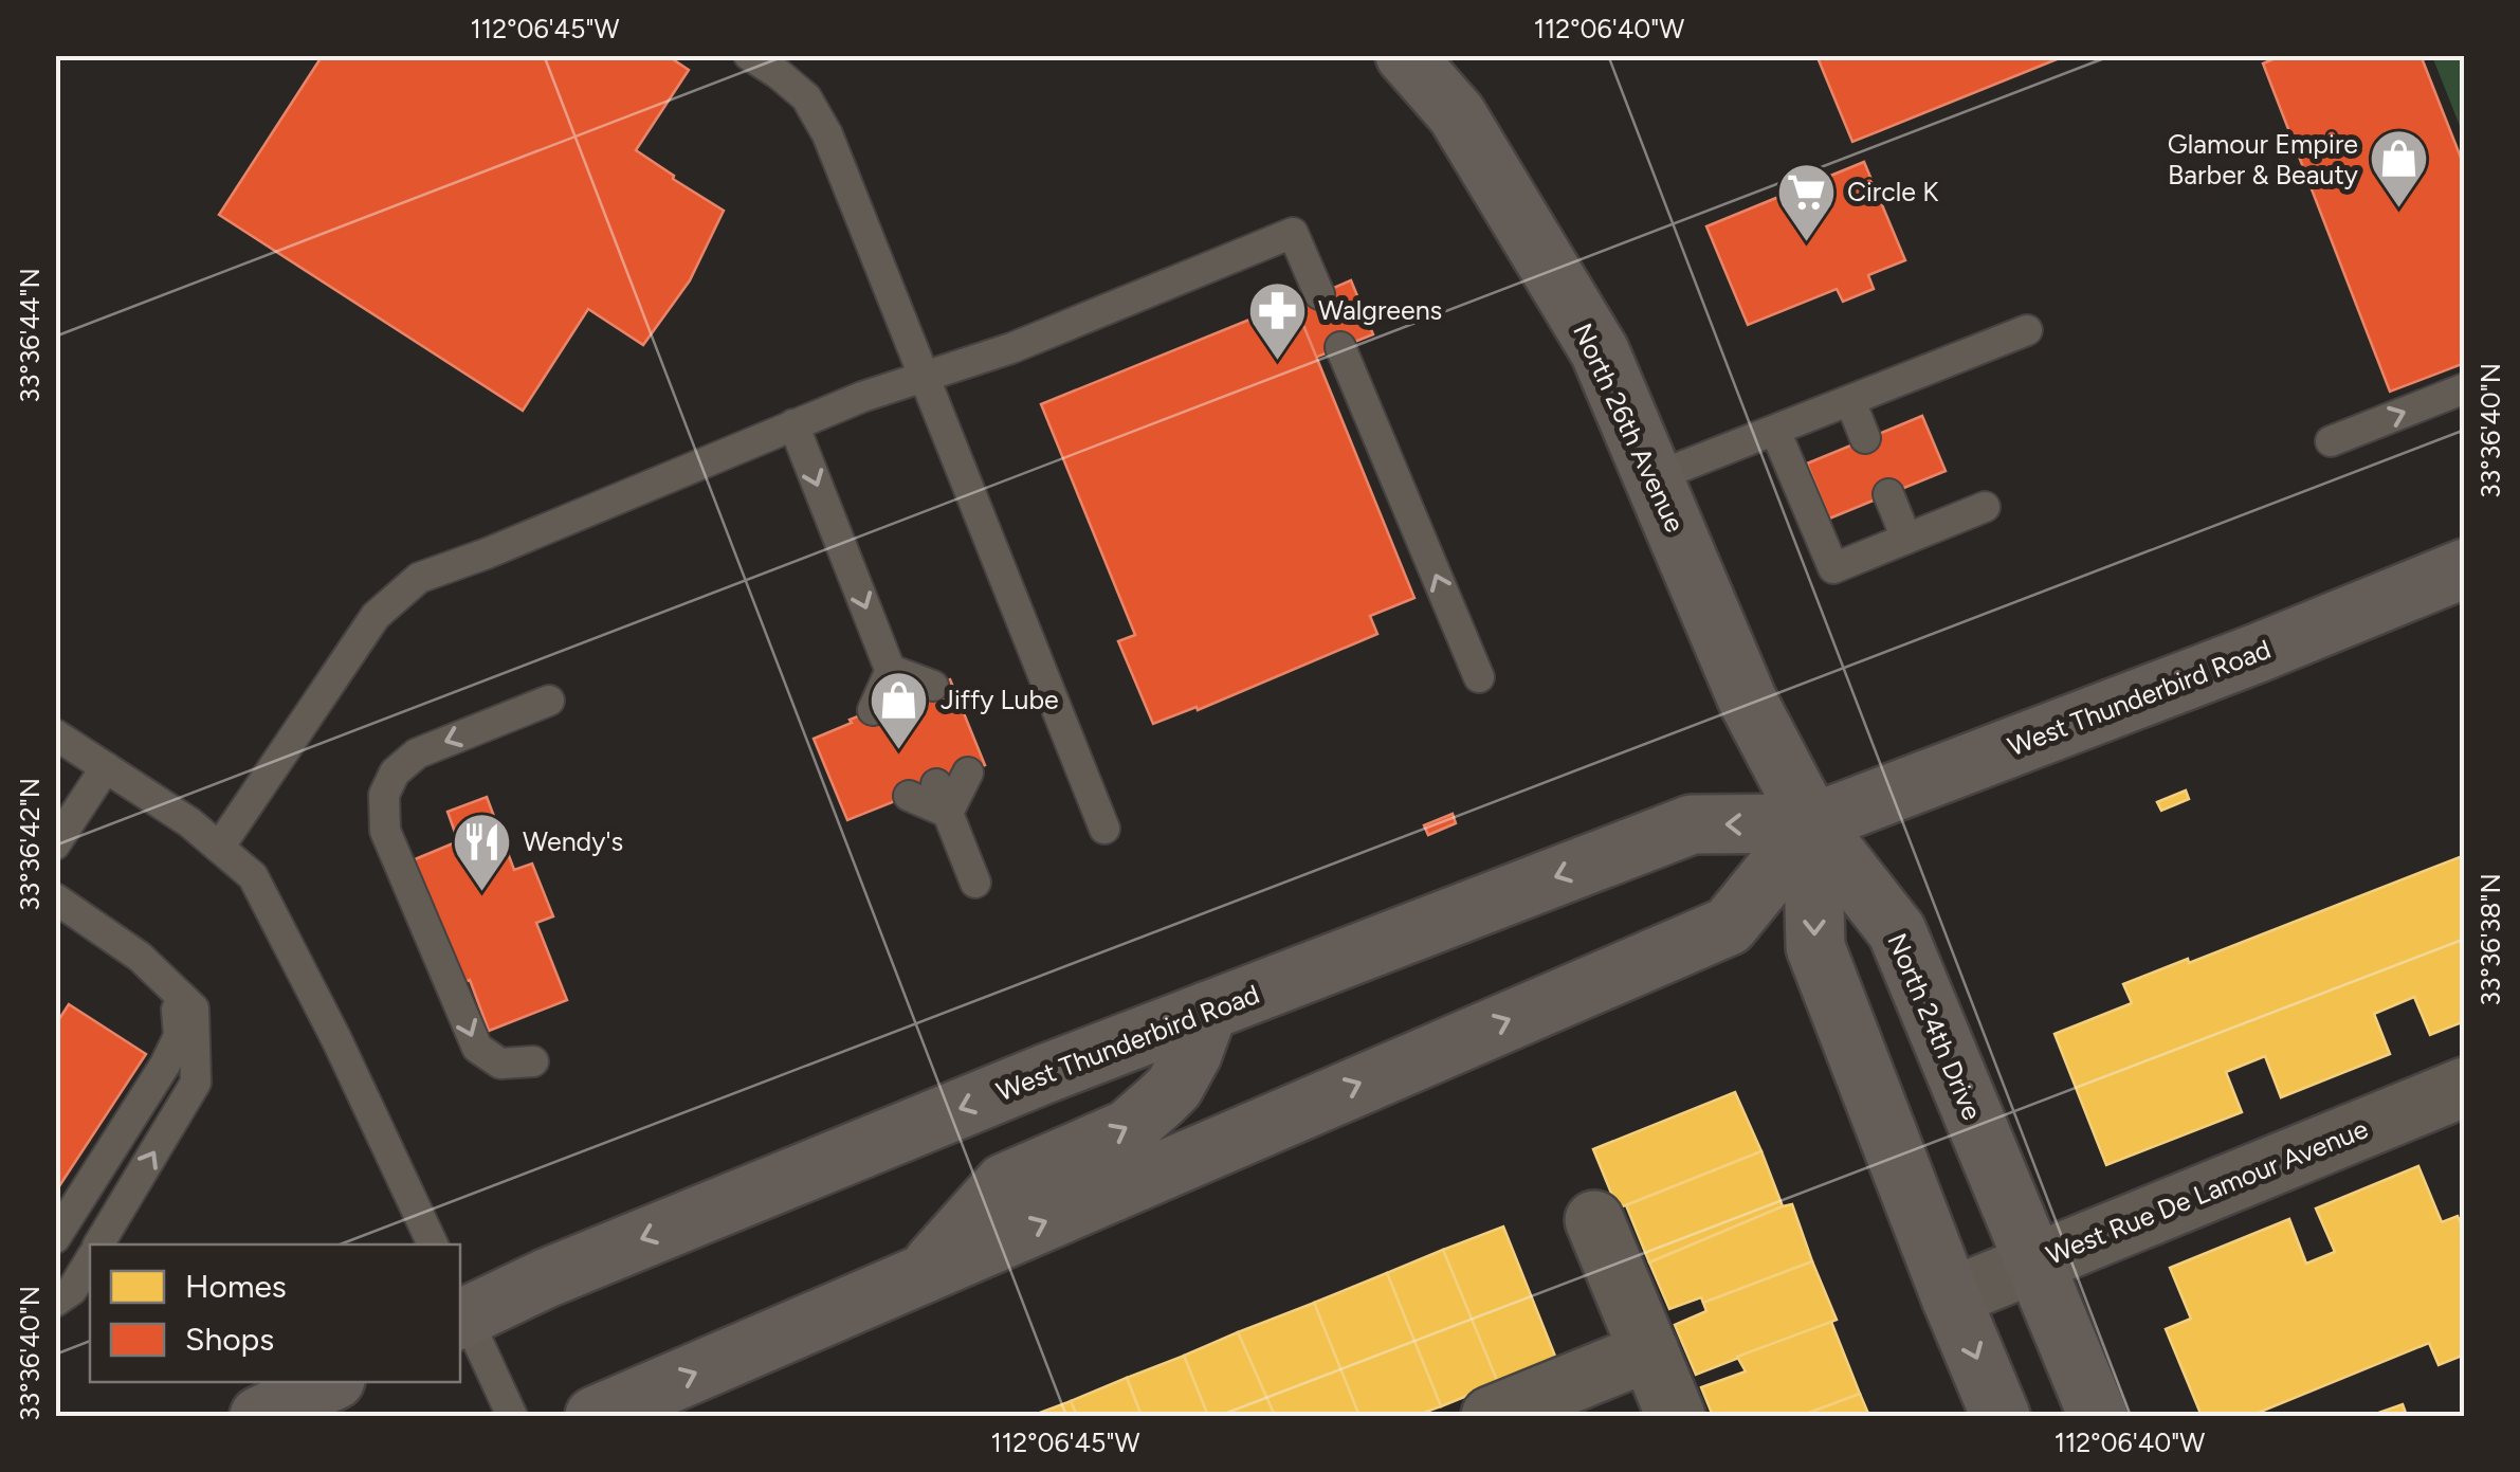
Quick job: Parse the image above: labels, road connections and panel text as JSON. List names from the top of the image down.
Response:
{
  "streets": {
    "main road": ["North 26th Avenue", "West Thunderbird Road", "North 24th Drive"],
    "street": ["West Rue De Lamour Avenue"]
  },
  "crossings": [
    ["North 26th Avenue", "West Thunderbird Road"],
    ["North 26th Avenue", "North 24th Drive"],
    ["West Thunderbird Road", "North 24th Drive"],
    ["North 24th Drive", "West Rue De Lamour Avenue"]
  ],
  "places": {
    "shop": ["Glamour Empire Barber & Beauty", "Jiffy Lube"],
    "supermarket": ["Circle K"],
    "pharmacy": ["Walgreens"],
    "restaurant": ["Wendy's"]
  },
  "legend": ["Homes", "Shops"],
  "coordinates": [
    "112°06'45\"W",
    "112°06'40\"W",
    "33°36'44\"N",
    "33°36'40\"N",
    "33°36'42\"N",
    "33°36'38\"N"
  ]
}
